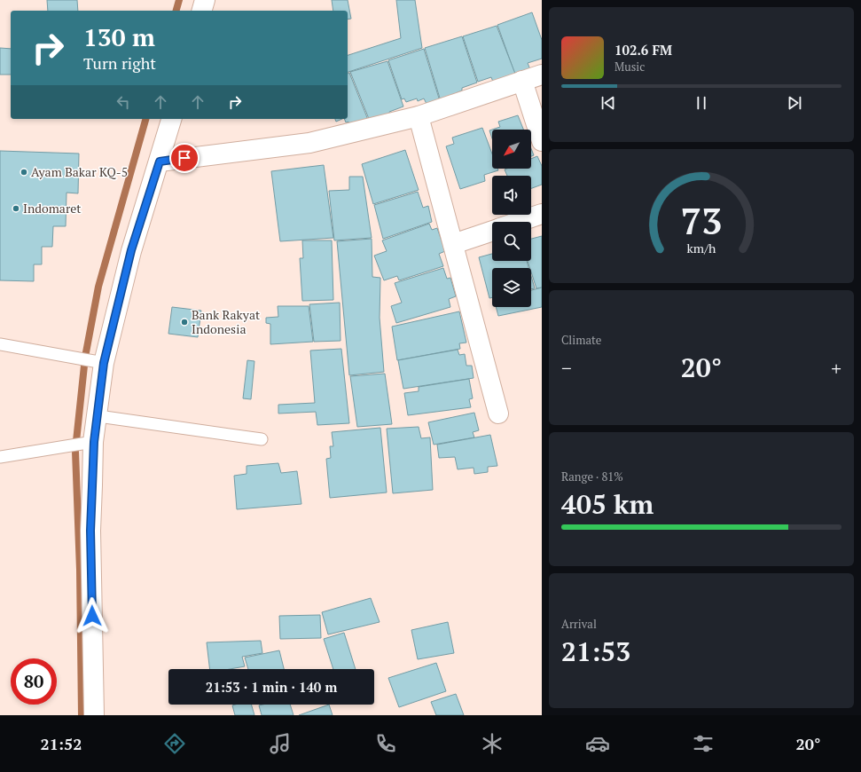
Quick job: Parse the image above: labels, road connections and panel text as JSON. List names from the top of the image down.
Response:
{
  "places": ["Ayam Bakar KQ-5", "Indomaret", "Bank Rakyat Indonesia"],
  "north": "bottom left",
  "page": {
    "turn": ["130 m", "Turn right"],
    "song": ["102.6 FM", "Music"],
    "tile": [
      "Climate",
      ["Range · 81%", "405 km"],
      ["Arrival", "21:53"]
    ],
    "heat": ["−", "20°", "+"],
    "limit": "80",
    "trip": "21:53 · 1 min · 140 m",
    "tabs": ["21:52", "20°"],
    "gauge": ["73", "km/h"]
  }
}
